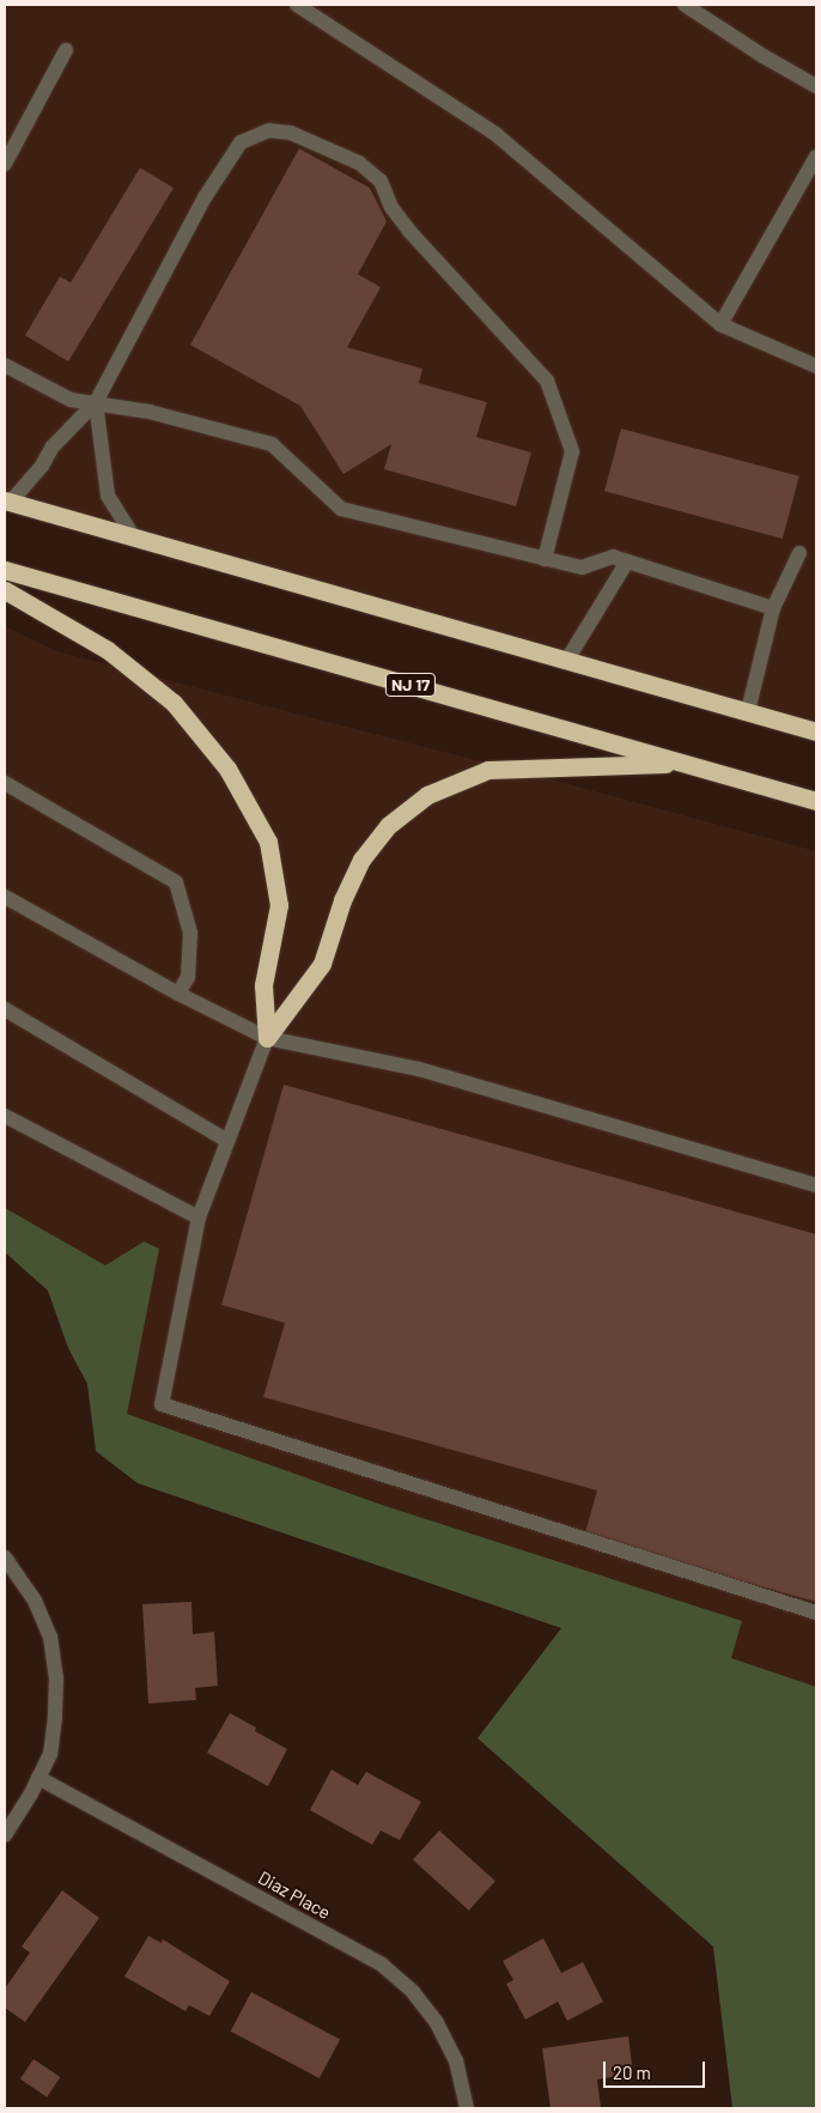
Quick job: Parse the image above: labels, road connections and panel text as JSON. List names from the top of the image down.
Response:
{
  "streets": {
    "highway": ["NJ 17"],
    "street": ["Diaz Place"]
  },
  "scale_bar": "20 m"
}
